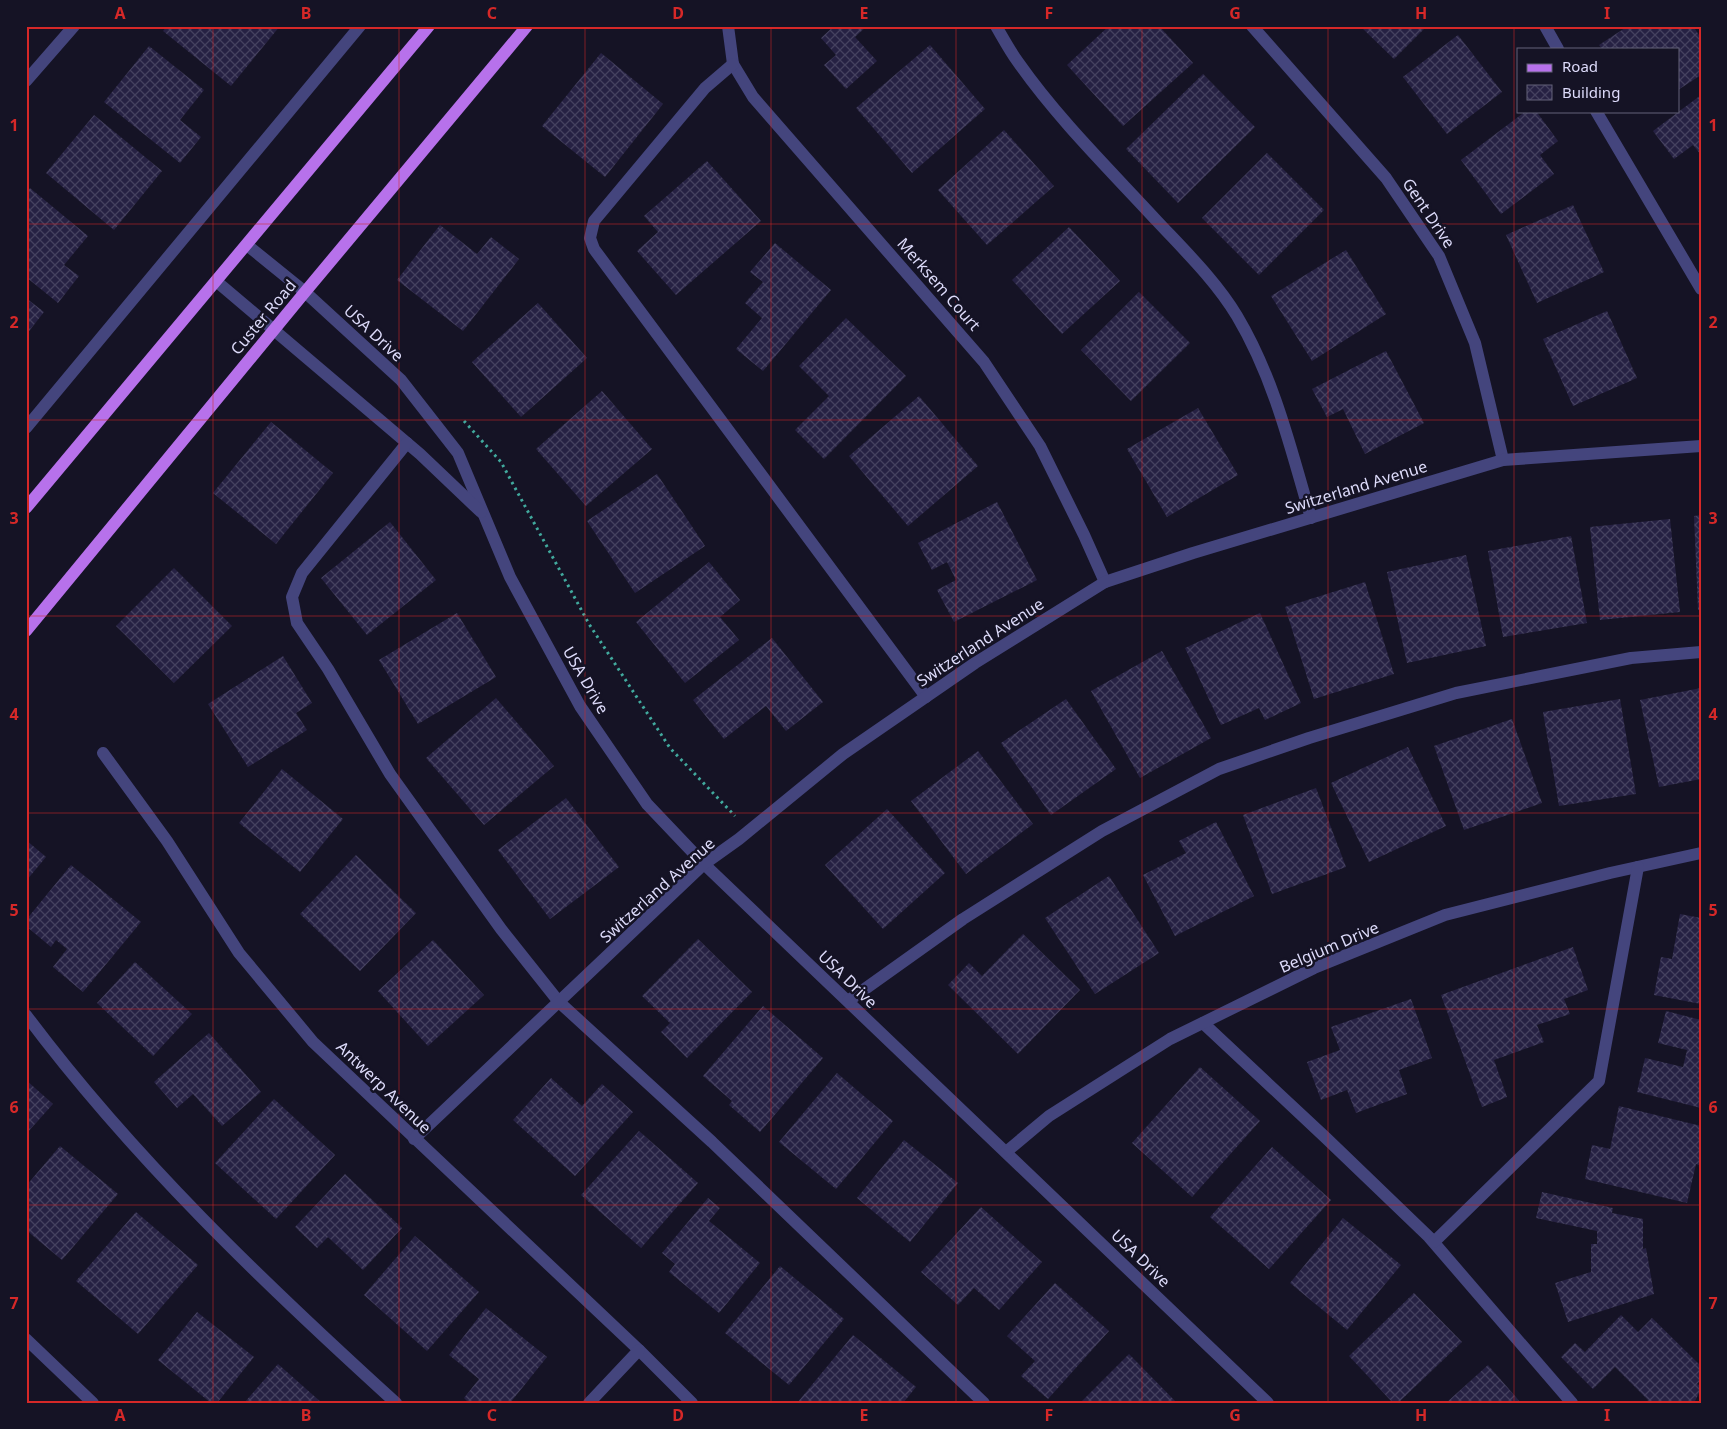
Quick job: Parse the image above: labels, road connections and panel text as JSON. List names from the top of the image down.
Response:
{
  "streets": {
    "main road": ["Custer Road"],
    "street": [
      "Gent Drive",
      "Merksem Court",
      "USA Drive",
      "Switzerland Avenue",
      "Belgium Drive",
      "Antwerp Avenue"
    ]
  },
  "crossings": [
    ["Gent Drive", "Switzerland Avenue"],
    ["Merksem Court", "Switzerland Avenue"],
    ["Custer Road", "USA Drive"],
    ["USA Drive", "Switzerland Avenue"],
    ["USA Drive", "Belgium Drive"],
    ["Switzerland Avenue", "Antwerp Avenue"]
  ],
  "legend": ["Road", "Building"],
  "grid": {
    "columns": [
      "A",
      "B",
      "C",
      "D",
      "E",
      "F",
      "G",
      "H",
      "I"
    ],
    "rows": [
      "1",
      "2",
      "3",
      "4",
      "5",
      "6",
      "7"
    ]
  }
}
